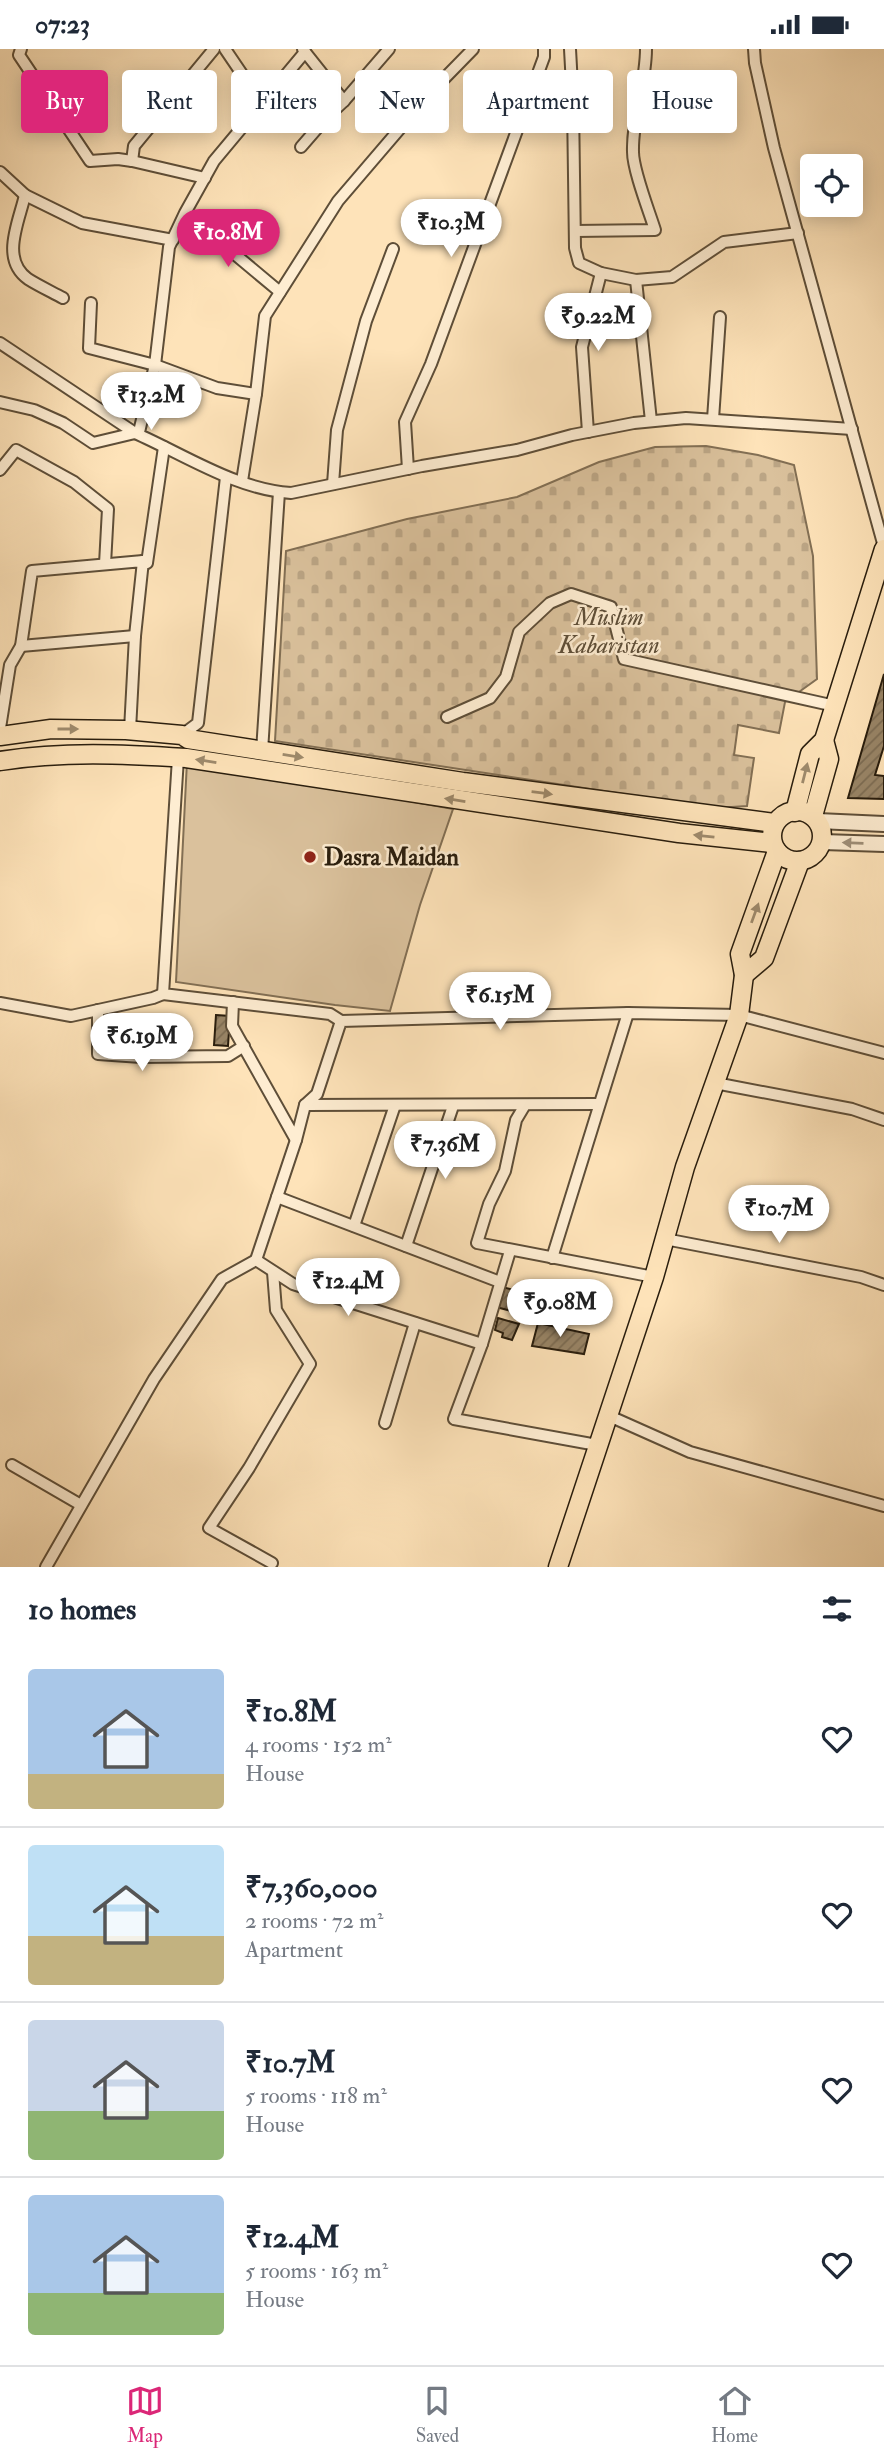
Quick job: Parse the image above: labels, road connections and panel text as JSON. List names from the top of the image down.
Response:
{
  "parks": ["Muslim Kabaristan"],
  "places": ["Dasra Maidan"],
  "page": {
    "status": "07:23",
    "chip": [
      "Buy",
      "Rent",
      "Filters",
      "New",
      "Apartment",
      "House"
    ],
    "price": [
      "₹10.3M",
      "₹10.8M",
      "₹9.22M",
      "₹13.2M",
      "₹6.15M",
      "₹6.19M",
      "₹7.36M",
      "₹10.7M",
      "₹12.4M",
      "₹9.08M"
    ],
    "heading": "10 homes",
    "list": [
      {
        "name": "₹10.8M",
        "note": "4 rooms · 152 m² · House"
      },
      {
        "name": "₹7,360,000",
        "note": "2 rooms · 72 m² · Apartment"
      },
      {
        "name": "₹10.7M",
        "note": "5 rooms · 118 m² · House"
      },
      {
        "name": "₹12.4M",
        "note": "5 rooms · 163 m² · House"
      }
    ],
    "tabs": ["Map", "Saved", "Home"]
  }
}
